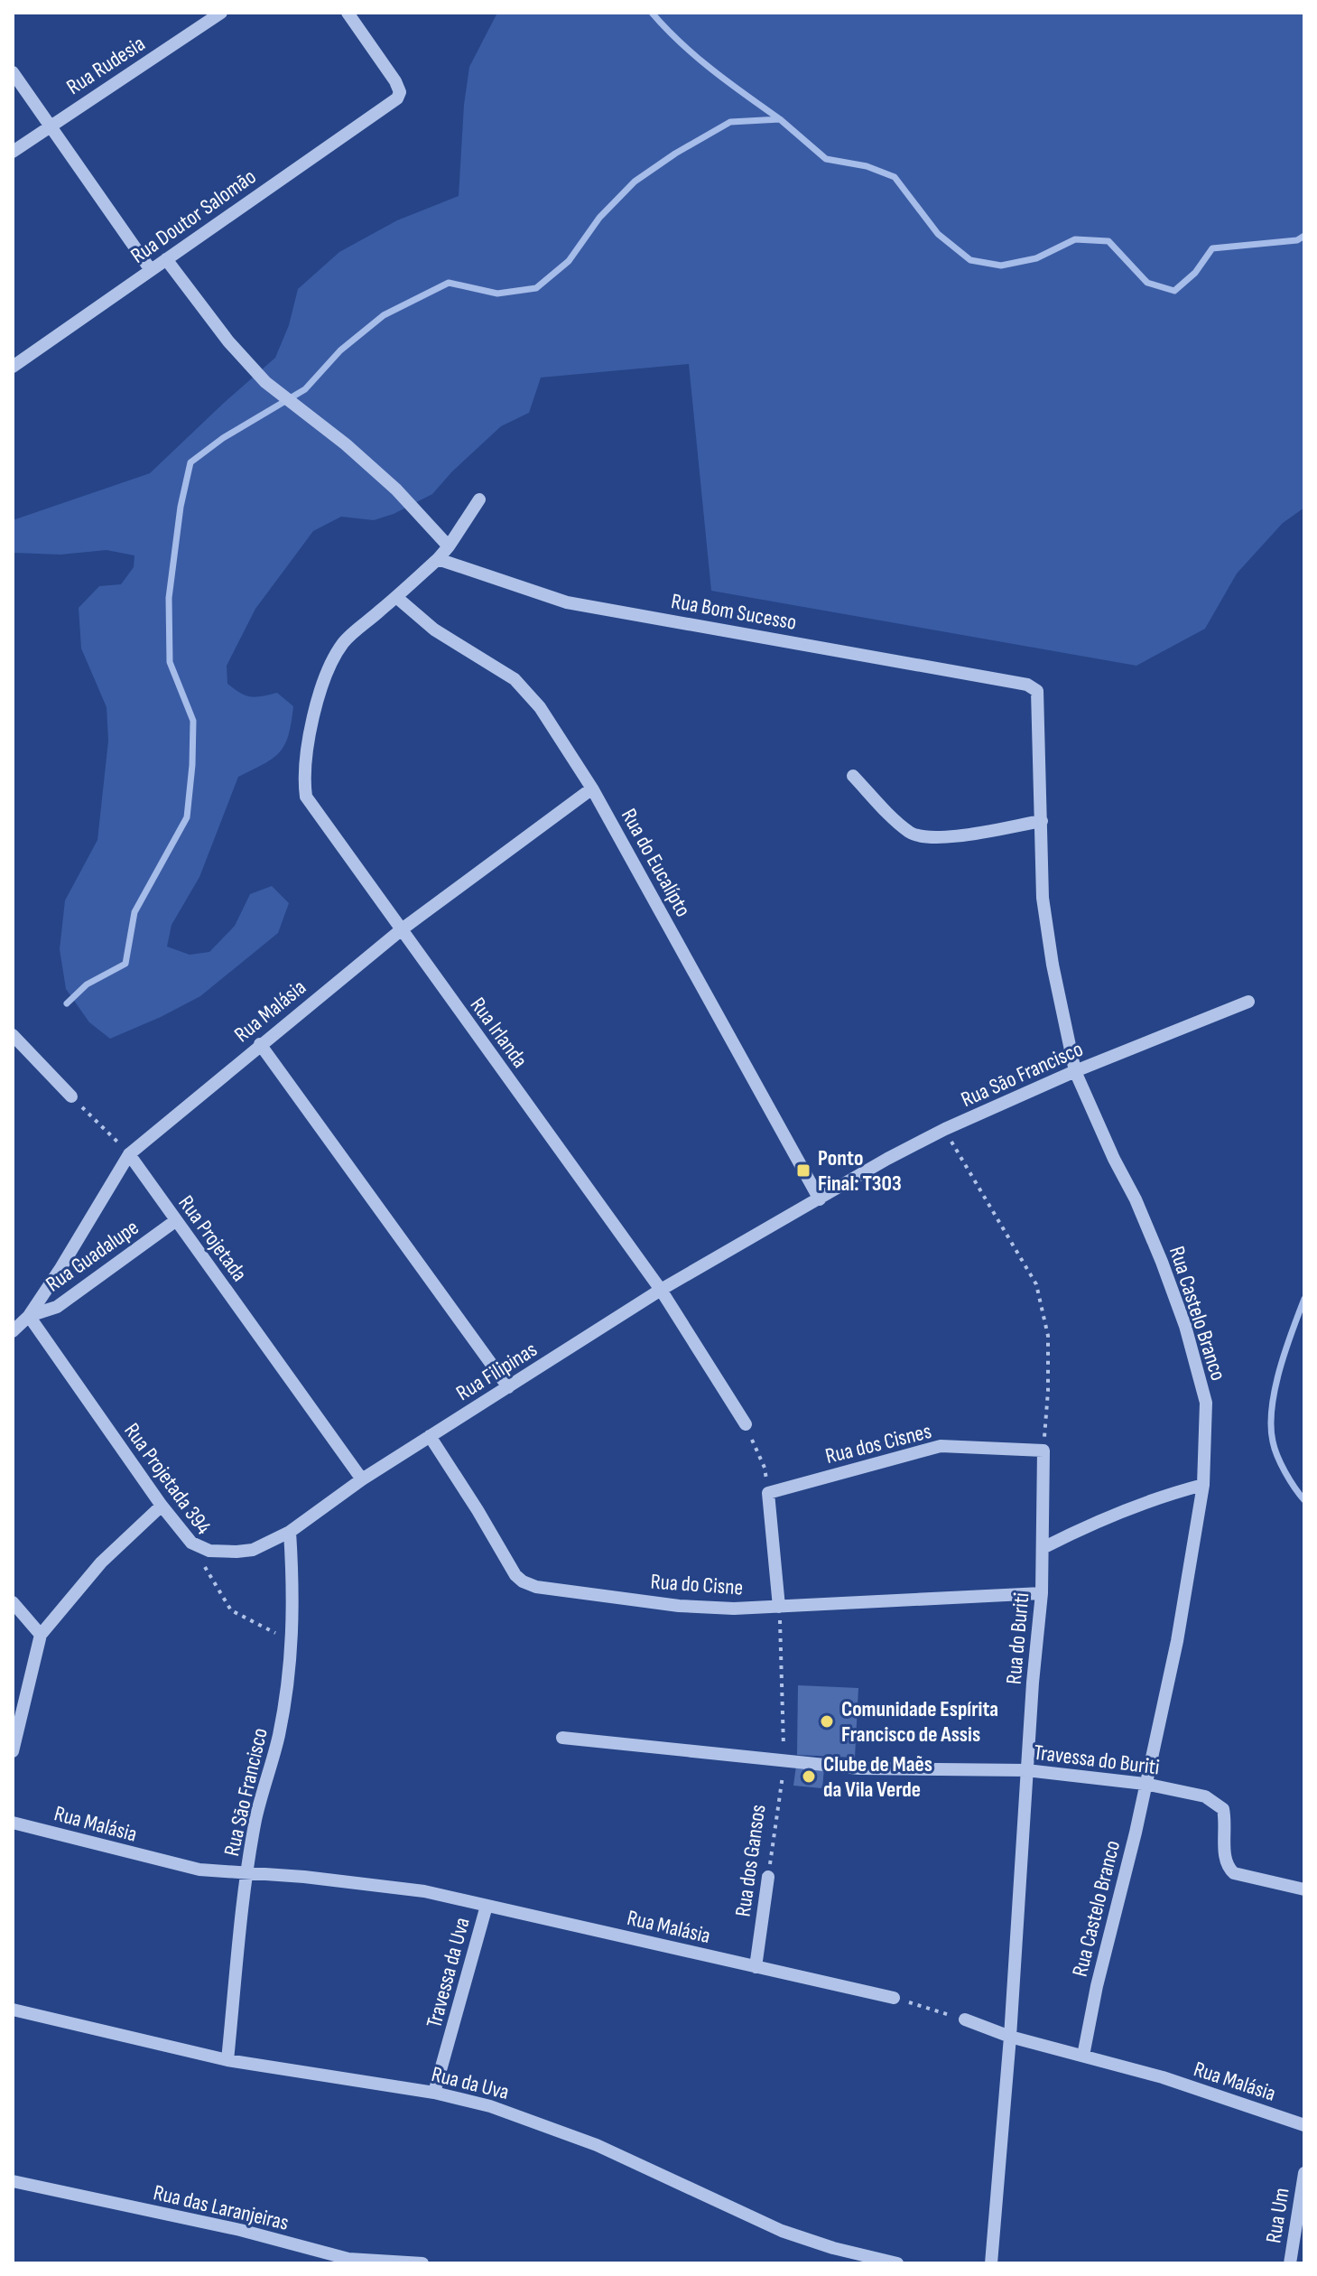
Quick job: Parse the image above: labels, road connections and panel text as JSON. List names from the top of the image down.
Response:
{
  "streets": {
    "street": [
      "Rua Rudesia",
      "Rua Doutor Salomão",
      "Rua Bom Sucesso",
      "Rua do Eucalípto",
      "Rua Malásia",
      "Rua Irlanda",
      "Rua São Francisco",
      "Rua Projetada",
      "Rua Guadalupe",
      "Rua Castelo Branco",
      "Rua Filipinas",
      "Rua dos Cisnes",
      "Rua Projetada 394",
      "Rua do Cisne",
      "Rua do Buriti",
      "Travessa do Buriti",
      "Rua dos Gansos",
      "Travessa da Uva",
      "Rua da Uva",
      "Rua das Laranjeiras",
      "Rua Um"
    ]
  },
  "crossings": [
    ["Rua Bom Sucesso", "Rua Castelo Branco"],
    ["Rua do Eucalípto", "Rua Malásia"],
    ["Rua do Eucalípto", "Rua Irlanda"],
    ["Rua do Eucalípto", "Rua São Francisco"],
    ["Rua do Eucalípto", "Rua Filipinas"],
    ["Rua Malásia", "Rua Irlanda"],
    ["Rua Malásia", "Rua São Francisco"],
    ["Rua Malásia", "Rua Projetada"],
    ["Rua Malásia", "Rua Guadalupe"],
    ["Rua Malásia", "Rua Castelo Branco"],
    ["Rua Malásia", "Rua Projetada 394"],
    ["Rua Malásia", "Rua do Buriti"],
    ["Rua Malásia", "Rua dos Gansos"],
    ["Rua Malásia", "Travessa da Uva"],
    ["Rua Irlanda", "Rua Filipinas"],
    ["Rua São Francisco", "Rua Castelo Branco"],
    ["Rua São Francisco", "Rua Filipinas"],
    ["Rua São Francisco", "Rua Projetada 394"],
    ["Rua São Francisco", "Rua da Uva"],
    ["Rua Projetada", "Rua Guadalupe"],
    ["Rua Projetada", "Rua Filipinas"],
    ["Rua Guadalupe", "Rua Projetada 394"],
    ["Rua Castelo Branco", "Travessa do Buriti"],
    ["Rua Filipinas", "Rua Projetada 394"],
    ["Rua Filipinas", "Rua do Cisne"],
    ["Rua dos Cisnes", "Rua do Cisne"],
    ["Rua dos Cisnes", "Rua do Buriti"],
    ["Rua dos Cisnes", "Rua dos Gansos"],
    ["Rua do Cisne", "Rua do Buriti"],
    ["Rua do Cisne", "Rua dos Gansos"],
    ["Rua do Buriti", "Travessa do Buriti"],
    ["Travessa do Buriti", "Rua dos Gansos"],
    ["Travessa da Uva", "Rua da Uva"]
  ],
  "places": {
    "transit": ["Ponto Final: T303"],
    "other": ["Comunidade Espírita Francisco de Assis", "Clube de Maẽs da Vila Verde"]
  }
}
